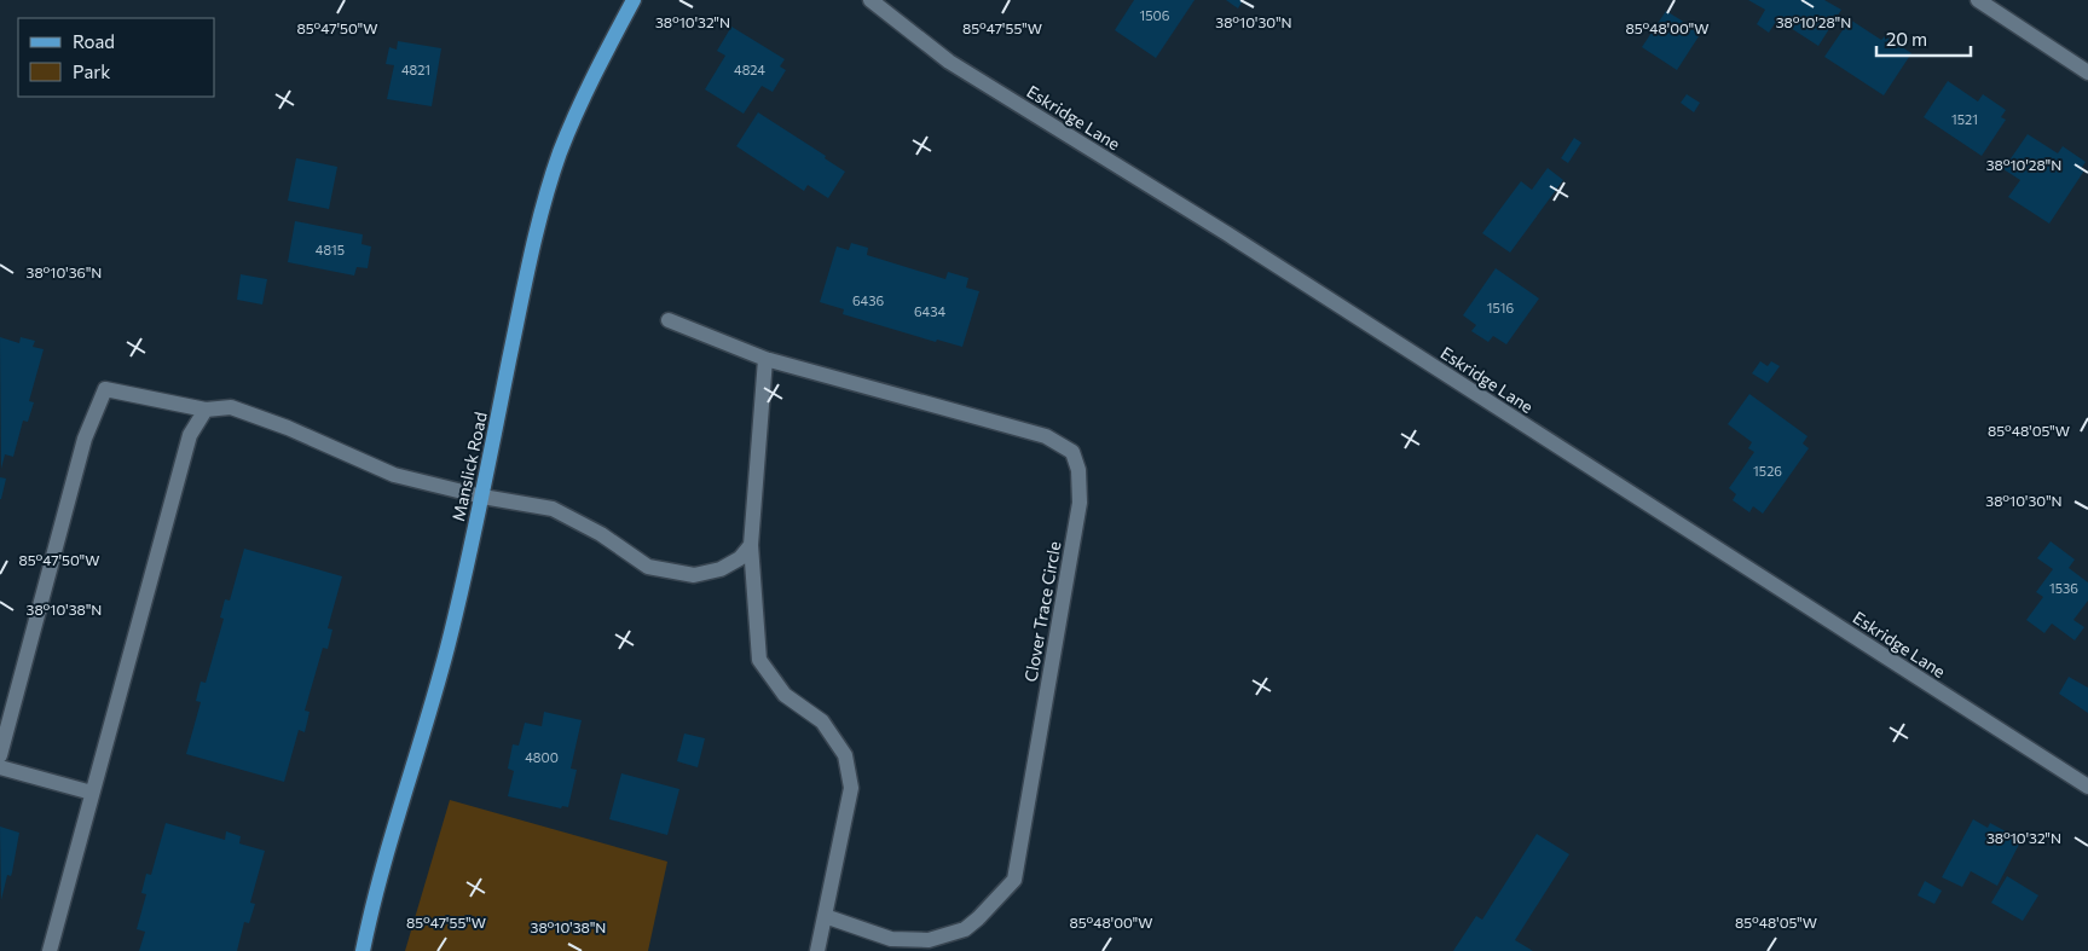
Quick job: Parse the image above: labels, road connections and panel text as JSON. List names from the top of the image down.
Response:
{
  "streets": {
    "main road": ["Manslick Road"],
    "street": ["Eskridge Lane", "Clover Trace Circle"]
  },
  "house_numbers": [
    "1506",
    "4821",
    "4824",
    "1521",
    "4815",
    "6436",
    "1516",
    "6434",
    "1526",
    "1536",
    "4800"
  ],
  "legend": ["Road", "Park"],
  "scale_bar": "20 m",
  "coordinates": [
    "38°10'32\"N",
    "38°10'30\"N",
    "38°10'28\"N",
    "85°47'50\"W",
    "85°47'55\"W",
    "85°48'00\"W",
    "38°10'36\"N",
    "85°48'05\"W",
    "38°10'38\"N"
  ]
}
